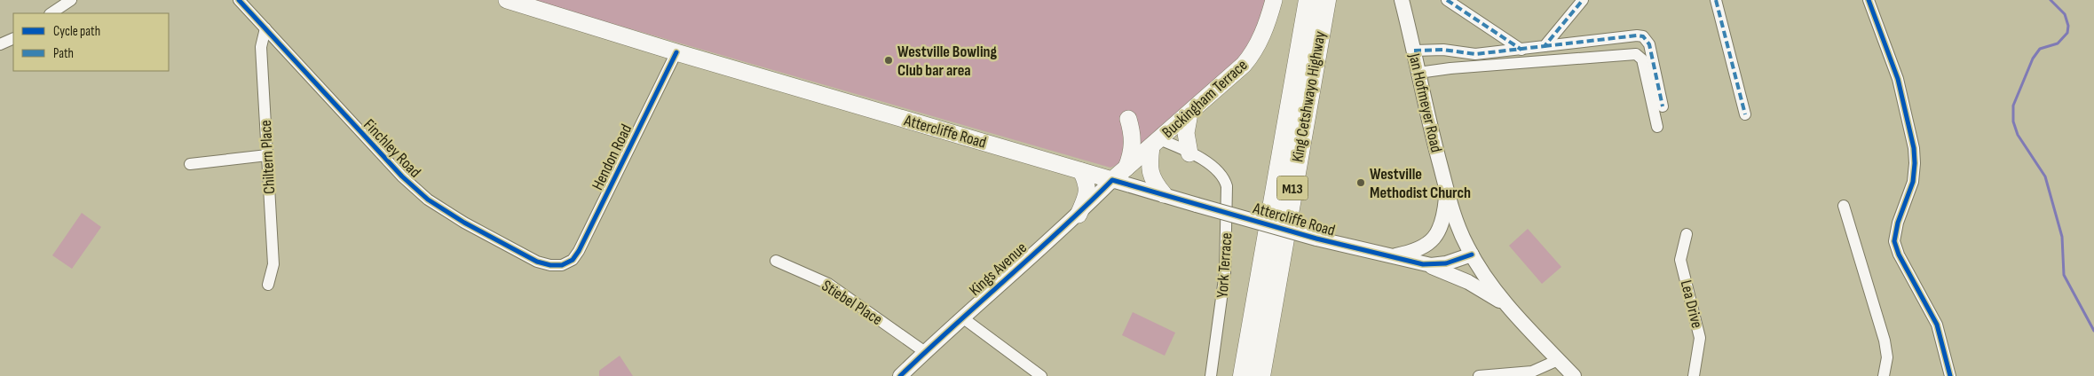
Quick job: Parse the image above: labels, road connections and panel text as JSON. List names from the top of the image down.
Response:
{
  "streets": {
    "highway": ["King Cetshwayo Highway", "M13"],
    "main road": ["Buckingham Terrace", "Attercliffe Road"],
    "street": [
      "Jan Hofmeyer Road",
      "Finchley Road",
      "Chiltern Place",
      "Hendon Road",
      "York Terrace",
      "Kings Avenue",
      "Stiebel Place",
      "Lea Drive"
    ]
  },
  "crossings": [
    ["Buckingham Terrace", "Attercliffe Road"],
    ["Buckingham Terrace", "York Terrace"],
    ["Buckingham Terrace", "Kings Avenue"],
    ["Jan Hofmeyer Road", "Attercliffe Road"],
    ["Attercliffe Road", "Hendon Road"],
    ["Attercliffe Road", "Kings Avenue"],
    ["Finchley Road", "Chiltern Place"],
    ["Finchley Road", "Hendon Road"],
    ["Kings Avenue", "Stiebel Place"]
  ],
  "places": ["Westville Bowling Club bar area", "Westville Methodist Church"],
  "legend": ["Cycle path", "Path"]
}
